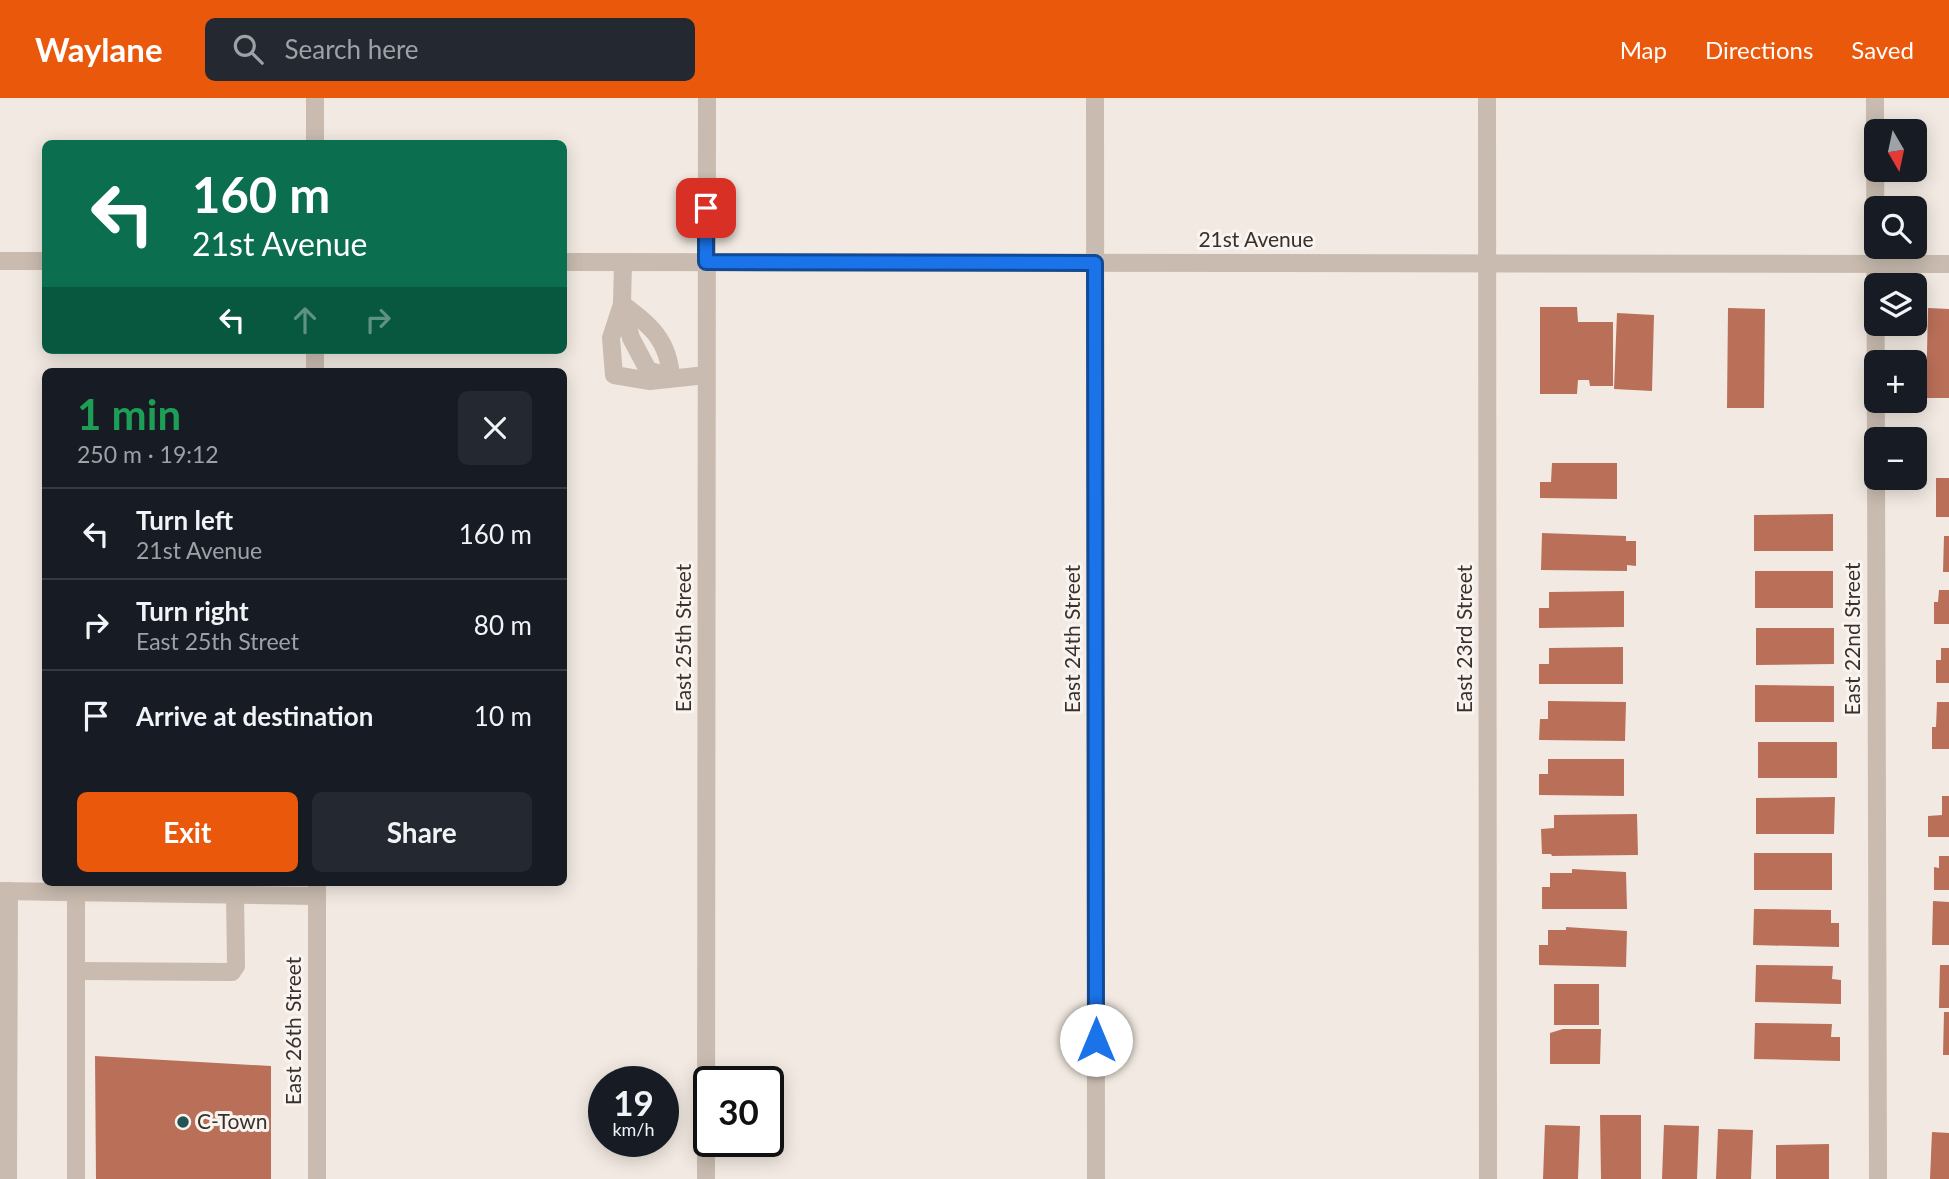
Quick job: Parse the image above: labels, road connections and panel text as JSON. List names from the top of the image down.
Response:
{
  "streets": {
    "street": [
      "21st Avenue",
      "East 25th Street",
      "East 24th Street",
      "East 23rd Street",
      "East 22nd Street",
      "East 26th Street"
    ]
  },
  "crossings": [
    ["21st Avenue", "East 25th Street"],
    ["21st Avenue", "East 24th Street"],
    ["21st Avenue", "East 23rd Street"],
    ["21st Avenue", "East 22nd Street"]
  ],
  "places": ["C-Town"],
  "north": "bottom",
  "page": {
    "header": "Waylane",
    "search": "Search here",
    "nav": ["Map", "Directions", "Saved"],
    "map_buttons": ["+", "−"],
    "turn": ["160 m", "21st Avenue"],
    "heading": ["1 min", "250 m · 19:12"],
    "list": [
      {
        "name": "Turn left",
        "note": "21st Avenue",
        "value": "160 m"
      },
      {
        "name": "Turn right",
        "note": "East 25th Street",
        "value": "80 m"
      },
      {
        "name": "Arrive at destination",
        "value": "10 m"
      }
    ],
    "buttons": ["Exit", "Share"],
    "speed": "19 km/h",
    "limit": "30"
  }
}
